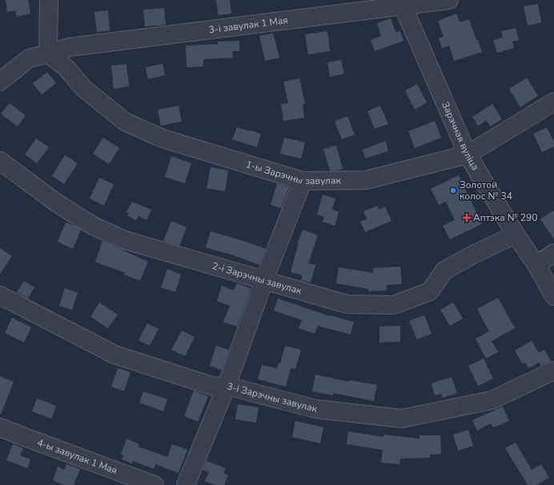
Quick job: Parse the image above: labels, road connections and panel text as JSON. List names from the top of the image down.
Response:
{
  "streets": {
    "street": [
      "3-і завулак 1 Мая",
      "Зарэчная вуліца",
      "1-ы Зарэчны завулак",
      "2-і Зарэчны завулак",
      "3-і Зарэчны завулак",
      "4-ы завулак 1 Мая"
    ]
  },
  "crossings": [
    ["3-і завулак 1 Мая", "Зарэчная вуліца"],
    ["3-і завулак 1 Мая", "1-ы Зарэчны завулак"],
    ["Зарэчная вуліца", "1-ы Зарэчны завулак"],
    ["Зарэчная вуліца", "2-і Зарэчны завулак"]
  ],
  "places": {
    "other": ["Золотой колос № 34"],
    "health": ["Аптэка № 290"]
  }
}
